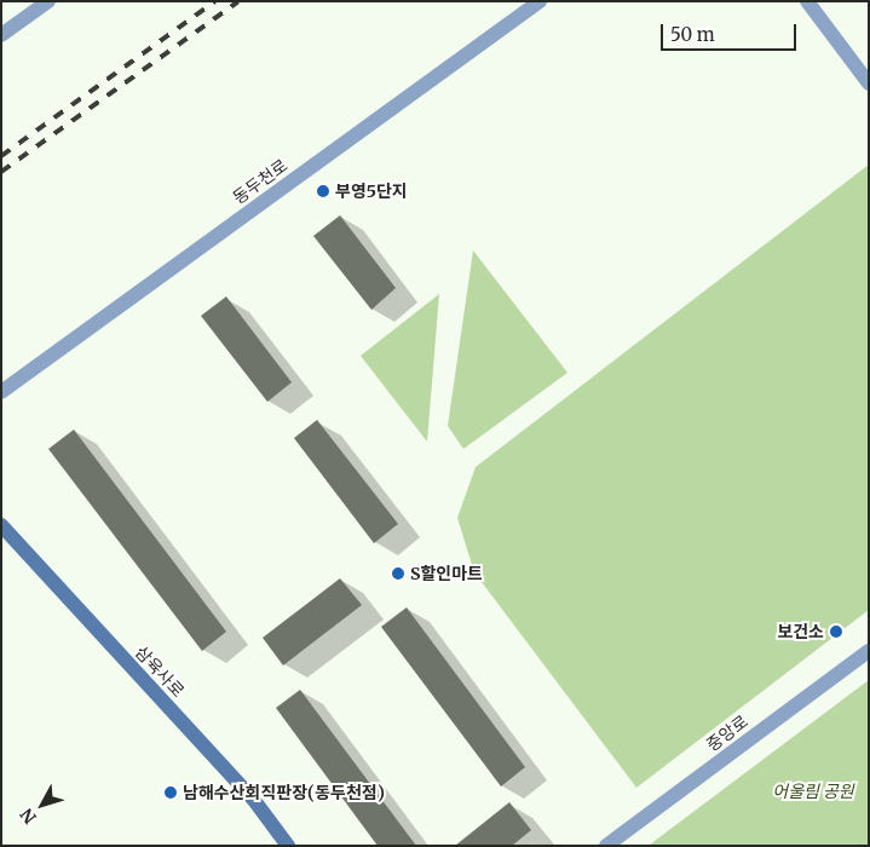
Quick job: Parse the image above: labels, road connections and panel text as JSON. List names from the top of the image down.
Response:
{
  "streets": {
    "main road": ["삼육사로"],
    "street": ["동두천로", "중앙로"]
  },
  "parks": ["어울림 공원"],
  "places": [
    "부영5단지",
    "S할인마트",
    "보건소",
    "남해수산회직판장(동두천점)"
  ],
  "scale_bar": "50 m",
  "north": "bottom left"
}
